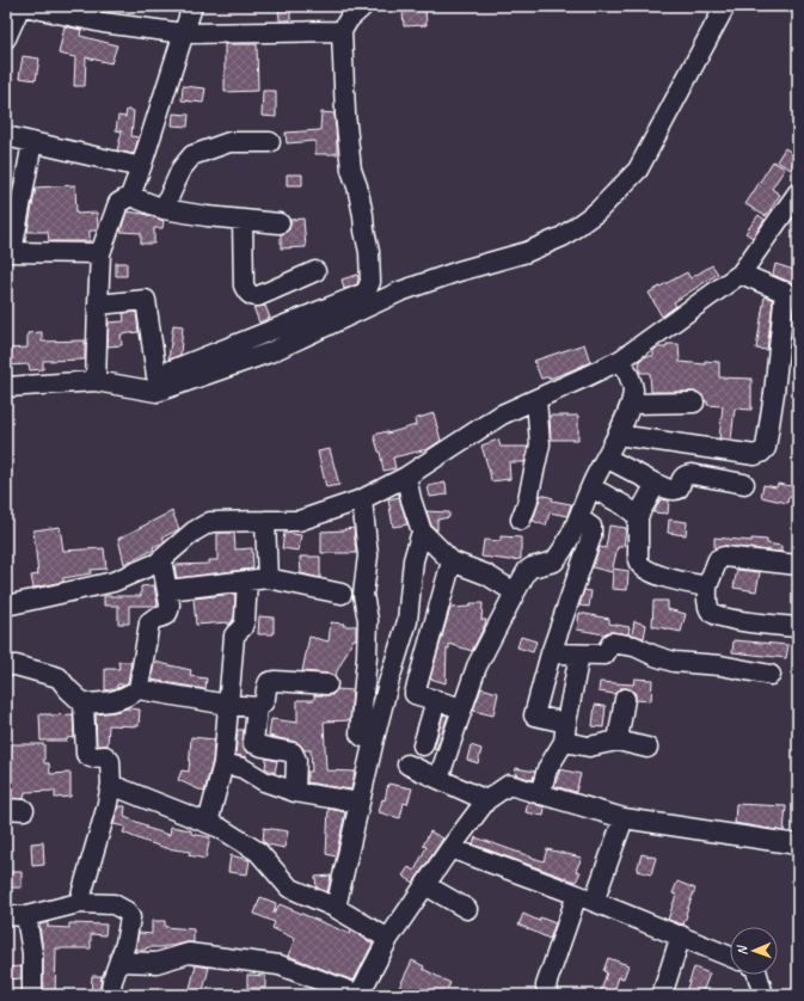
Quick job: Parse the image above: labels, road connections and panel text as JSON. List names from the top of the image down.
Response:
{
  "north": "left"
}
